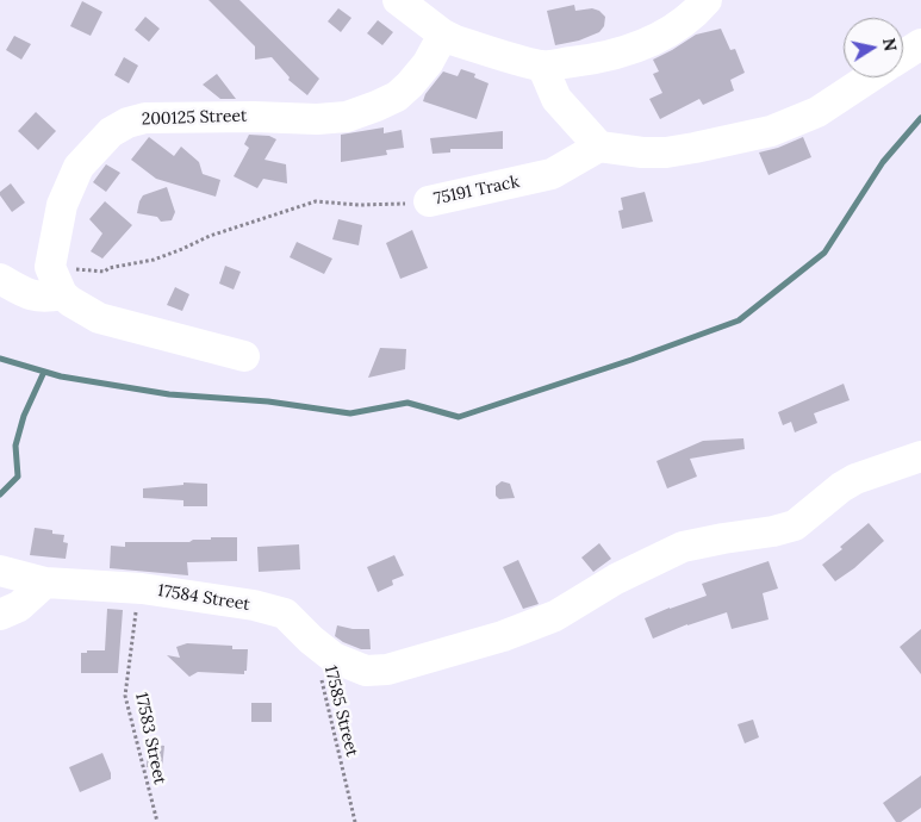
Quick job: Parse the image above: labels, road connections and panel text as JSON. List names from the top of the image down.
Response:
{
  "streets": {
    "street": ["200125 Street", "75191 Track", "17584 Street"],
    "path": ["17585 Street", "17583 Street"]
  },
  "crossings": [
    ["200125 Street", "75191 Track"],
    ["17584 Street", "17583 Street"]
  ],
  "north": "right"
}
